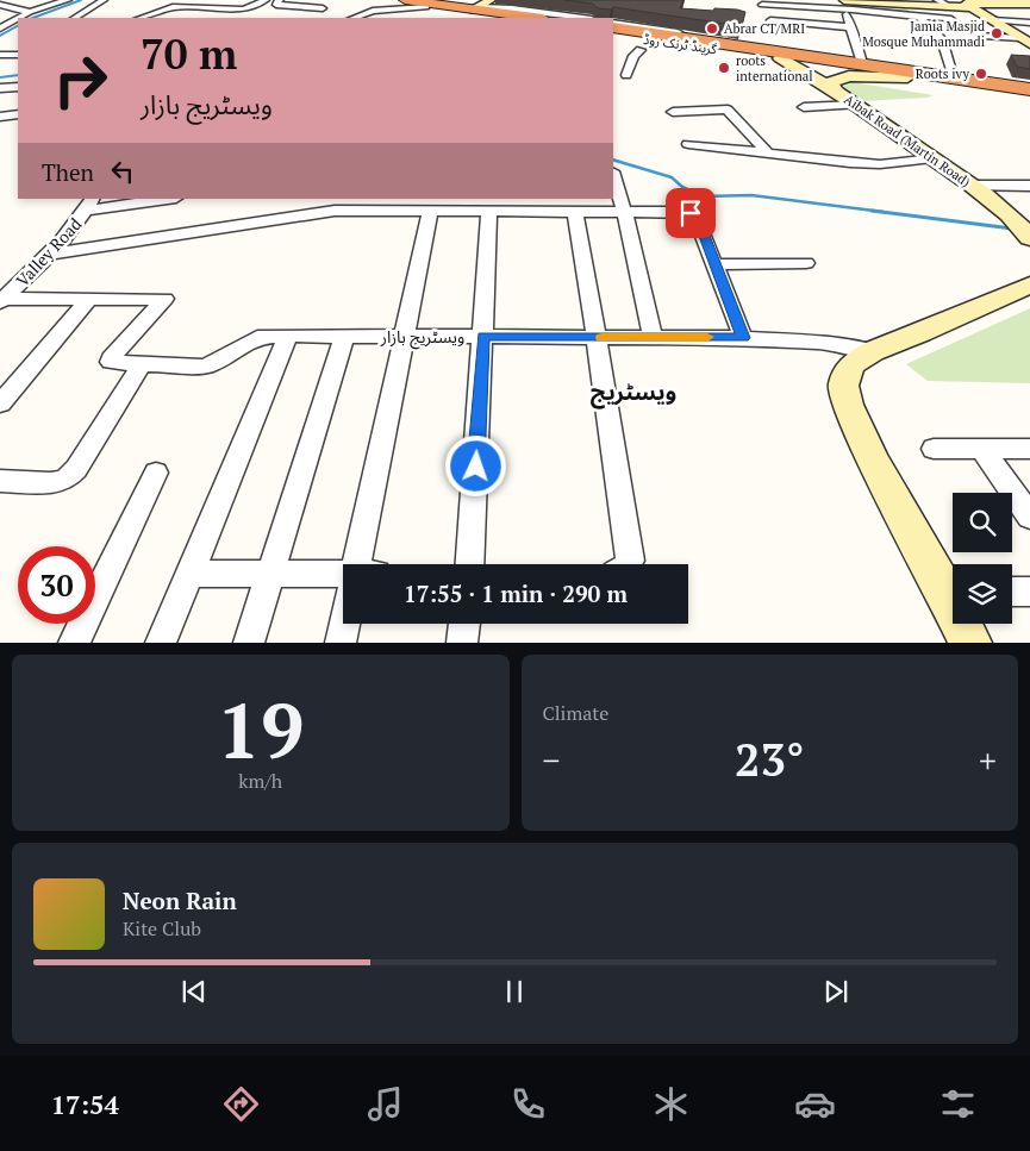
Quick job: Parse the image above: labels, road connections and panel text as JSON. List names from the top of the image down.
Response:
{
  "streets": {
    "highway": ["گرینڈ ٹرنک روڈ"],
    "street": ["Aibak Road (Martin Road)", "Valley Road", "ویسٹریج بازار"]
  },
  "crossings": [
    ["گرینڈ ٹرنک روڈ", "Aibak Road (Martin Road)"]
  ],
  "districts": ["ویسٹریج"],
  "places": [
    "Abrar CT/MRI",
    "Jamia Masjid Mosque Muhammadi",
    "roots international",
    "Roots ivy"
  ],
  "page": {
    "turn": ["70 m", "ویسٹریج بازار"],
    "then": "Then",
    "limit": "30",
    "trip": "17:55 · 1 min · 290 m",
    "tile": [
      ["19", "km/h"],
      "Climate"
    ],
    "heat": ["−", "23°", "+"],
    "song": ["Neon Rain", "Kite Club"],
    "tabs": "17:54"
  }
}
